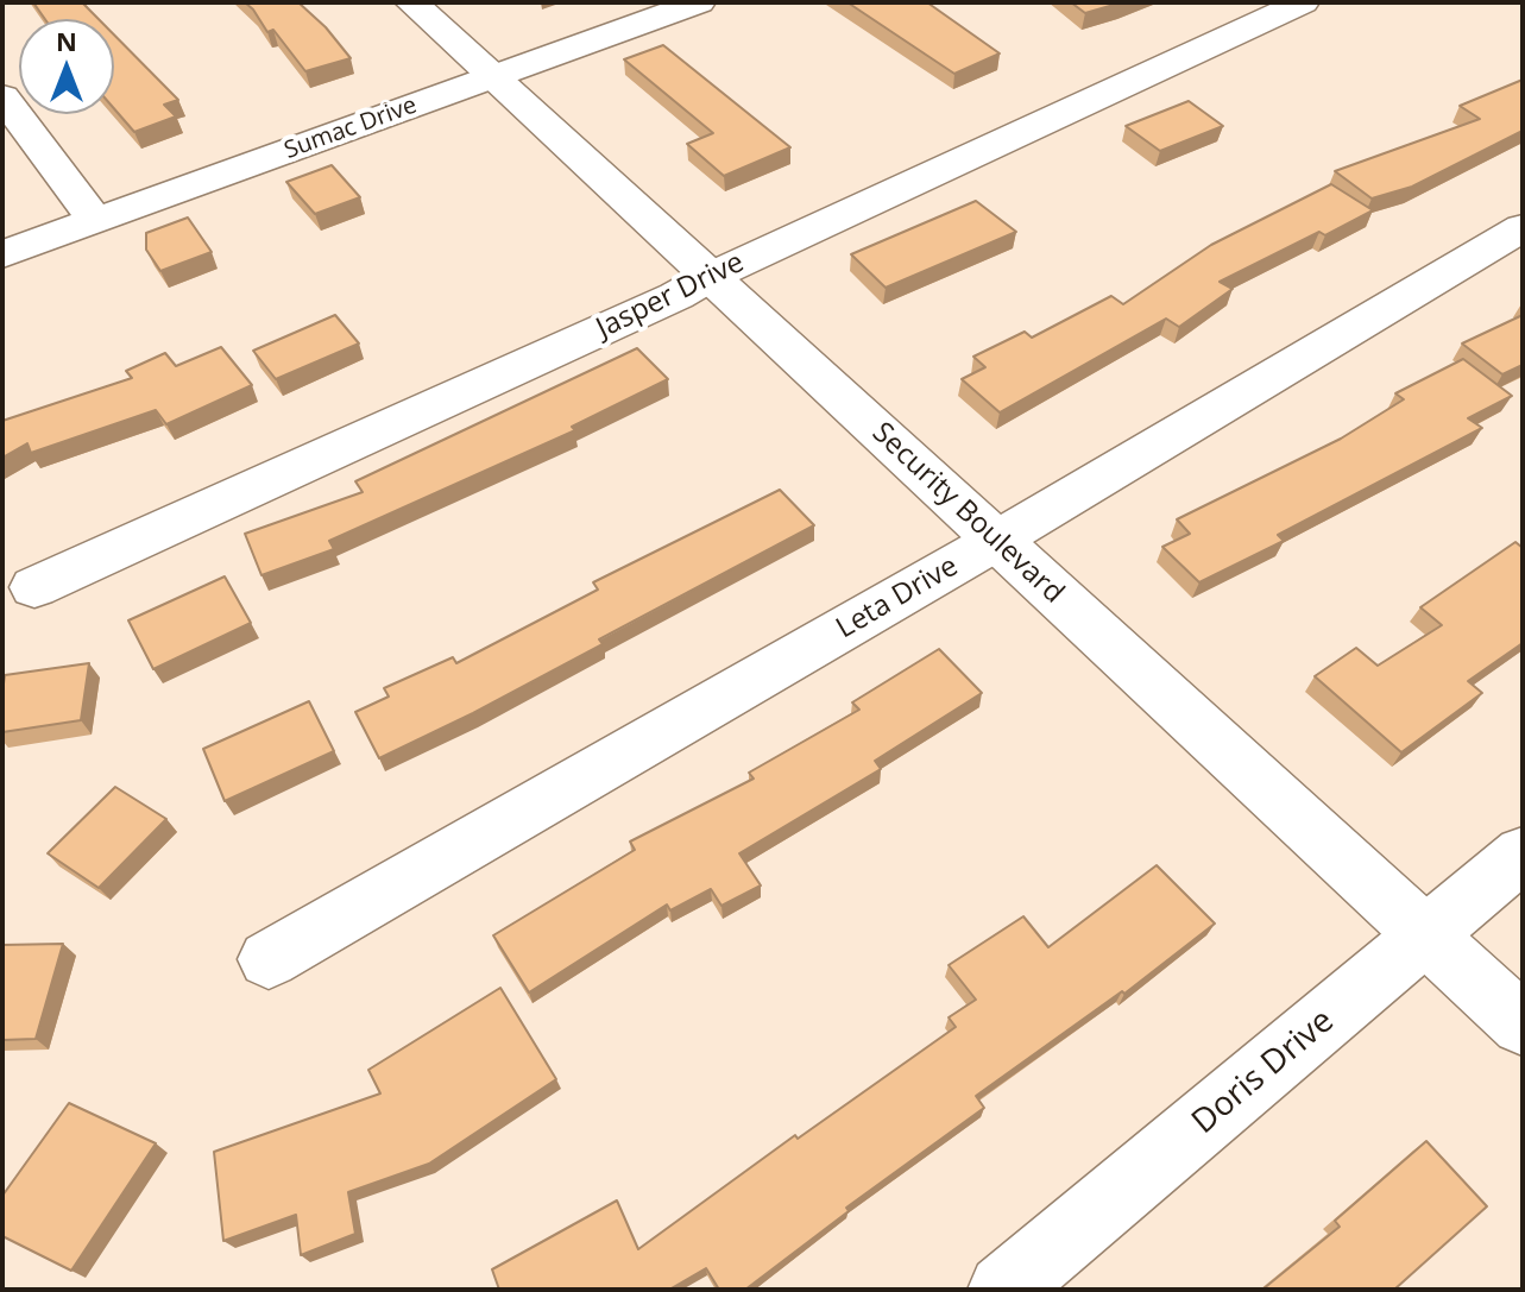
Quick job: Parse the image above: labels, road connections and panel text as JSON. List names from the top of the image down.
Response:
{
  "streets": {
    "street": [
      "Sumac Drive",
      "Jasper Drive",
      "Security Boulevard",
      "Leta Drive",
      "Doris Drive"
    ]
  },
  "crossings": [
    ["Sumac Drive", "Security Boulevard"],
    ["Jasper Drive", "Security Boulevard"],
    ["Security Boulevard", "Leta Drive"],
    ["Security Boulevard", "Doris Drive"]
  ],
  "north": "top"
}
